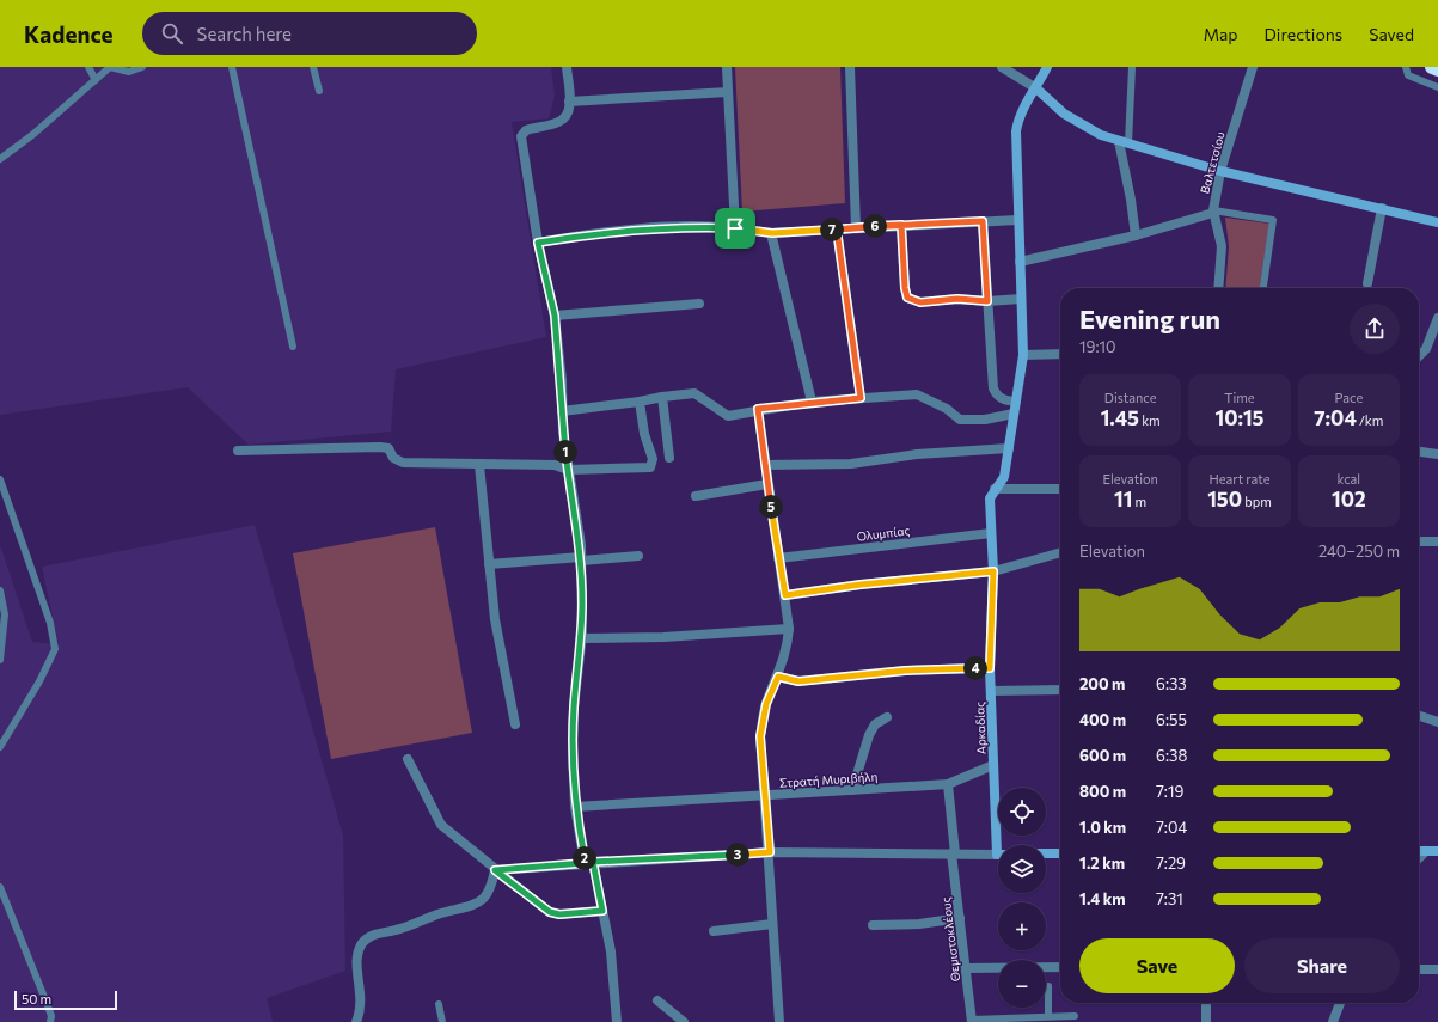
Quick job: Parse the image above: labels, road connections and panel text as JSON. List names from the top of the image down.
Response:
{
  "streets": {
    "street": [
      "Βαλτετσίου",
      "Ολυμπίας",
      "Αρκαδίας",
      "Στρατή Μυριβήλη",
      "Θεμιστοκλέους"
    ]
  },
  "crossings": [
    ["Ολυμπίας", "Αρκαδίας"],
    ["Αρκαδίας", "Στρατή Μυριβήλη"],
    ["Στρατή Μυριβήλη", "Θεμιστοκλέους"]
  ],
  "scale_bar": "50 m",
  "page": {
    "header": "Kadence",
    "search": "Search here",
    "nav": ["Map", "Directions", "Saved"],
    "pins": [
      "6",
      "7",
      "1",
      "5",
      "4",
      "3",
      "2"
    ],
    "heading": ["Evening run", "19:10"],
    "stats": [
      ["Distance", "1.45 km"],
      ["Time", "10:15"],
      ["Pace", "7:04 /km"],
      ["Elevation", "11 m"],
      ["Heart rate", "150 bpm"],
      ["kcal", "102"]
    ],
    "chart": ["Elevation", "240–250 m"],
    "list": [
      {
        "name": "200 m",
        "note": "6:33"
      },
      {
        "name": "400 m",
        "note": "6:55"
      },
      {
        "name": "600 m",
        "note": "6:38"
      },
      {
        "name": "800 m",
        "note": "7:19"
      },
      {
        "name": "1.0 km",
        "note": "7:04"
      },
      {
        "name": "1.2 km",
        "note": "7:29"
      },
      {
        "name": "1.4 km",
        "note": "7:31"
      }
    ],
    "map_buttons": ["+", "−"],
    "buttons": ["Save", "Share"],
    "scale": "50 m"
  }
}
